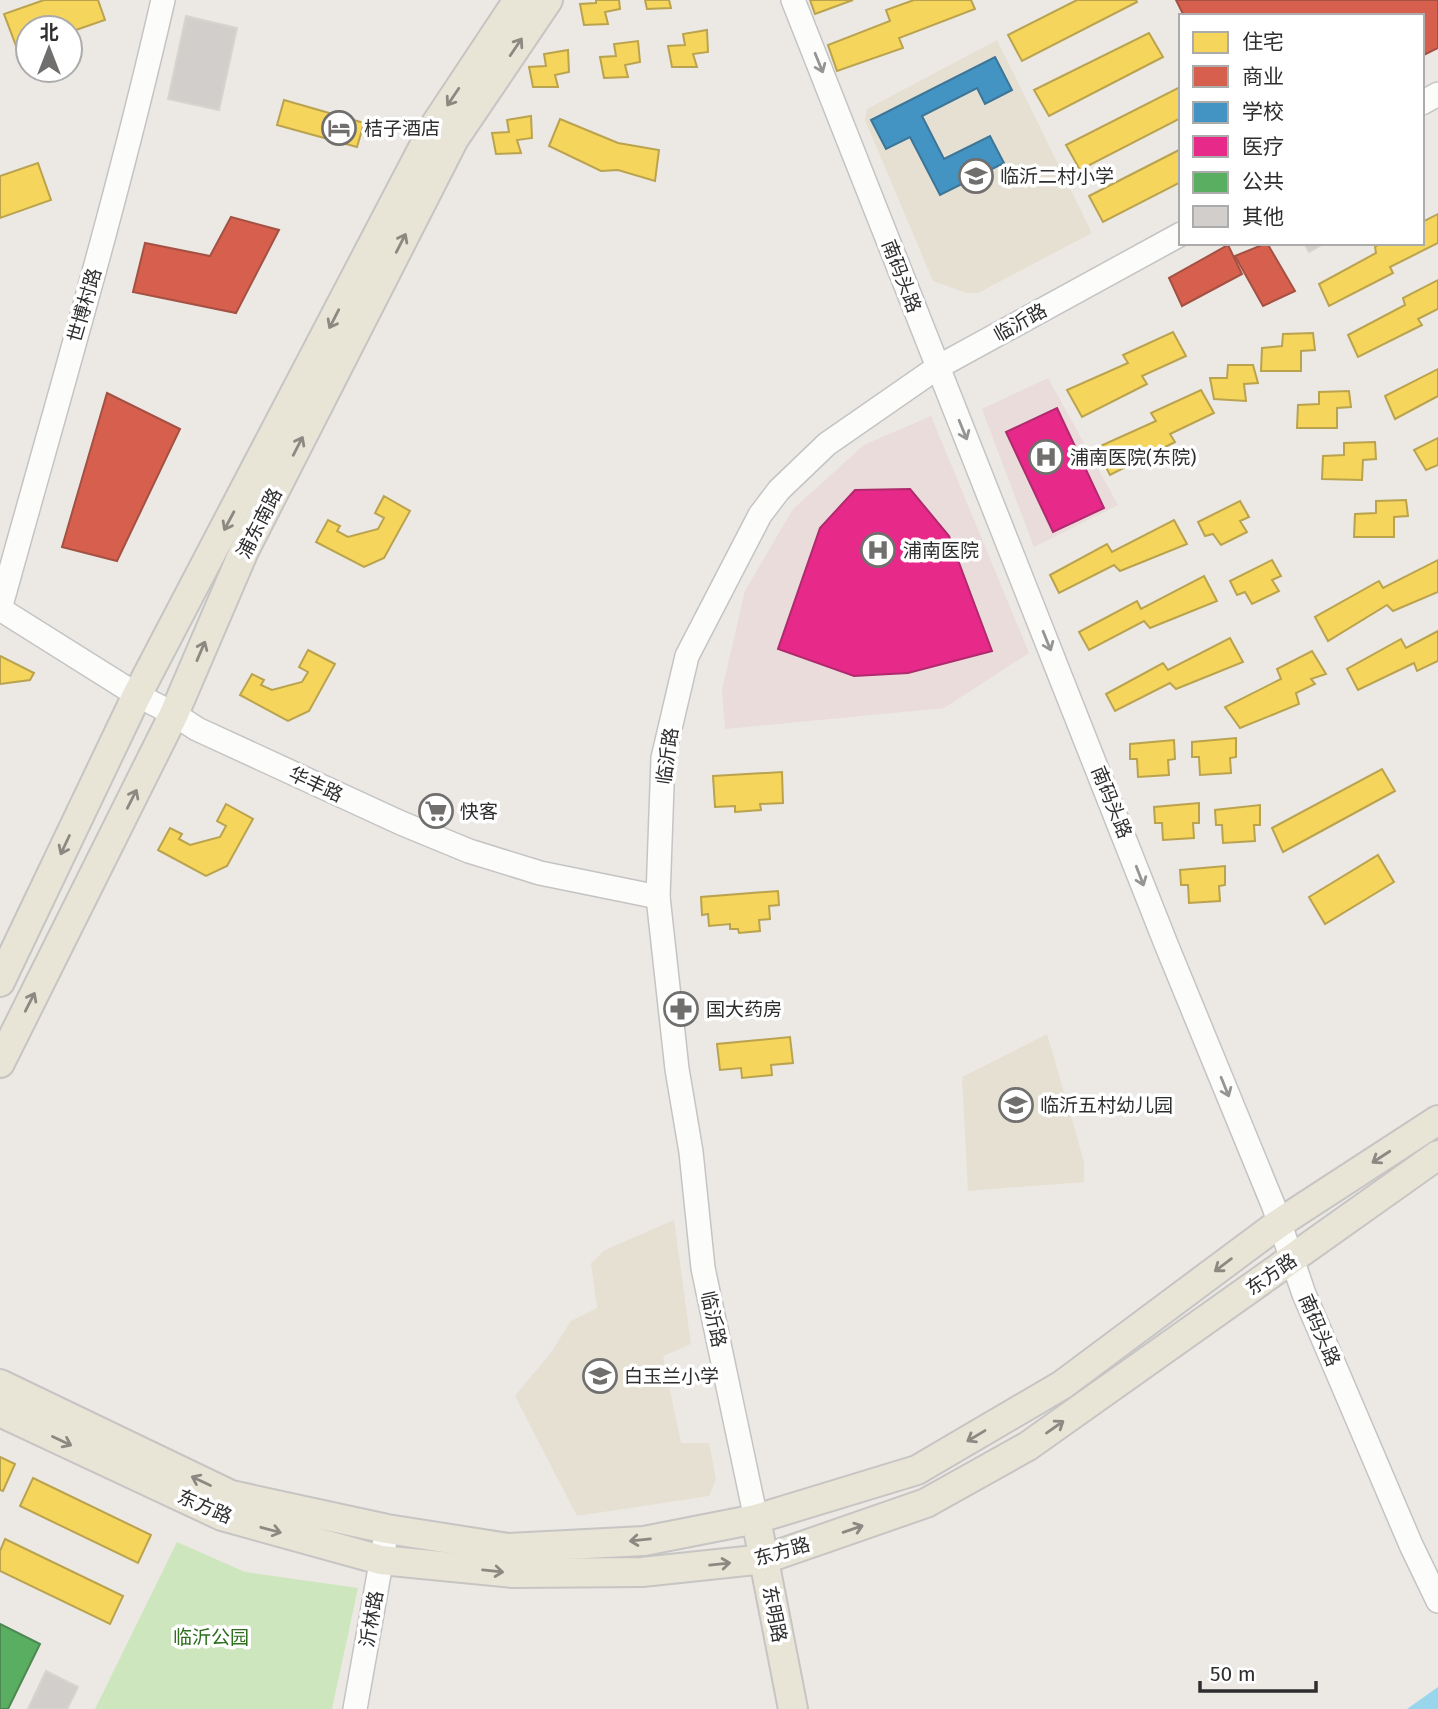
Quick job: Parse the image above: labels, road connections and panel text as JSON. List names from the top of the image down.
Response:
{
  "streets": {
    "main road": ["浦东南路", "东方路", "东明路"],
    "street": [
      "南码头路",
      "世博村路",
      "临沂路",
      "华丰路",
      "沂林路"
    ]
  },
  "crossings": [
    ["南码头路", "临沂路"],
    ["南码头路", "东方路"],
    ["世博村路", "华丰路"],
    ["临沂路", "华丰路"],
    ["临沂路", "东方路"],
    ["临沂路", "东明路"],
    ["浦东南路", "华丰路"],
    ["东方路", "东明路"],
    ["东方路", "沂林路"]
  ],
  "one_way": ["南码头路"],
  "parks": ["临沂公园"],
  "places": {
    "hotel": ["桔子酒店"],
    "school or university": ["临沂二村小学", "临沂五村幼儿园", "白玉兰小学"],
    "hospital": ["浦南医院(东院)", "浦南医院"],
    "supermarket": ["快客"],
    "pharmacy": ["国大药房"]
  },
  "legend": [
    "住宅",
    "商业",
    "学校",
    "医疗",
    "公共",
    "其他"
  ],
  "scale_bar": "50 m",
  "north": "top"
}
